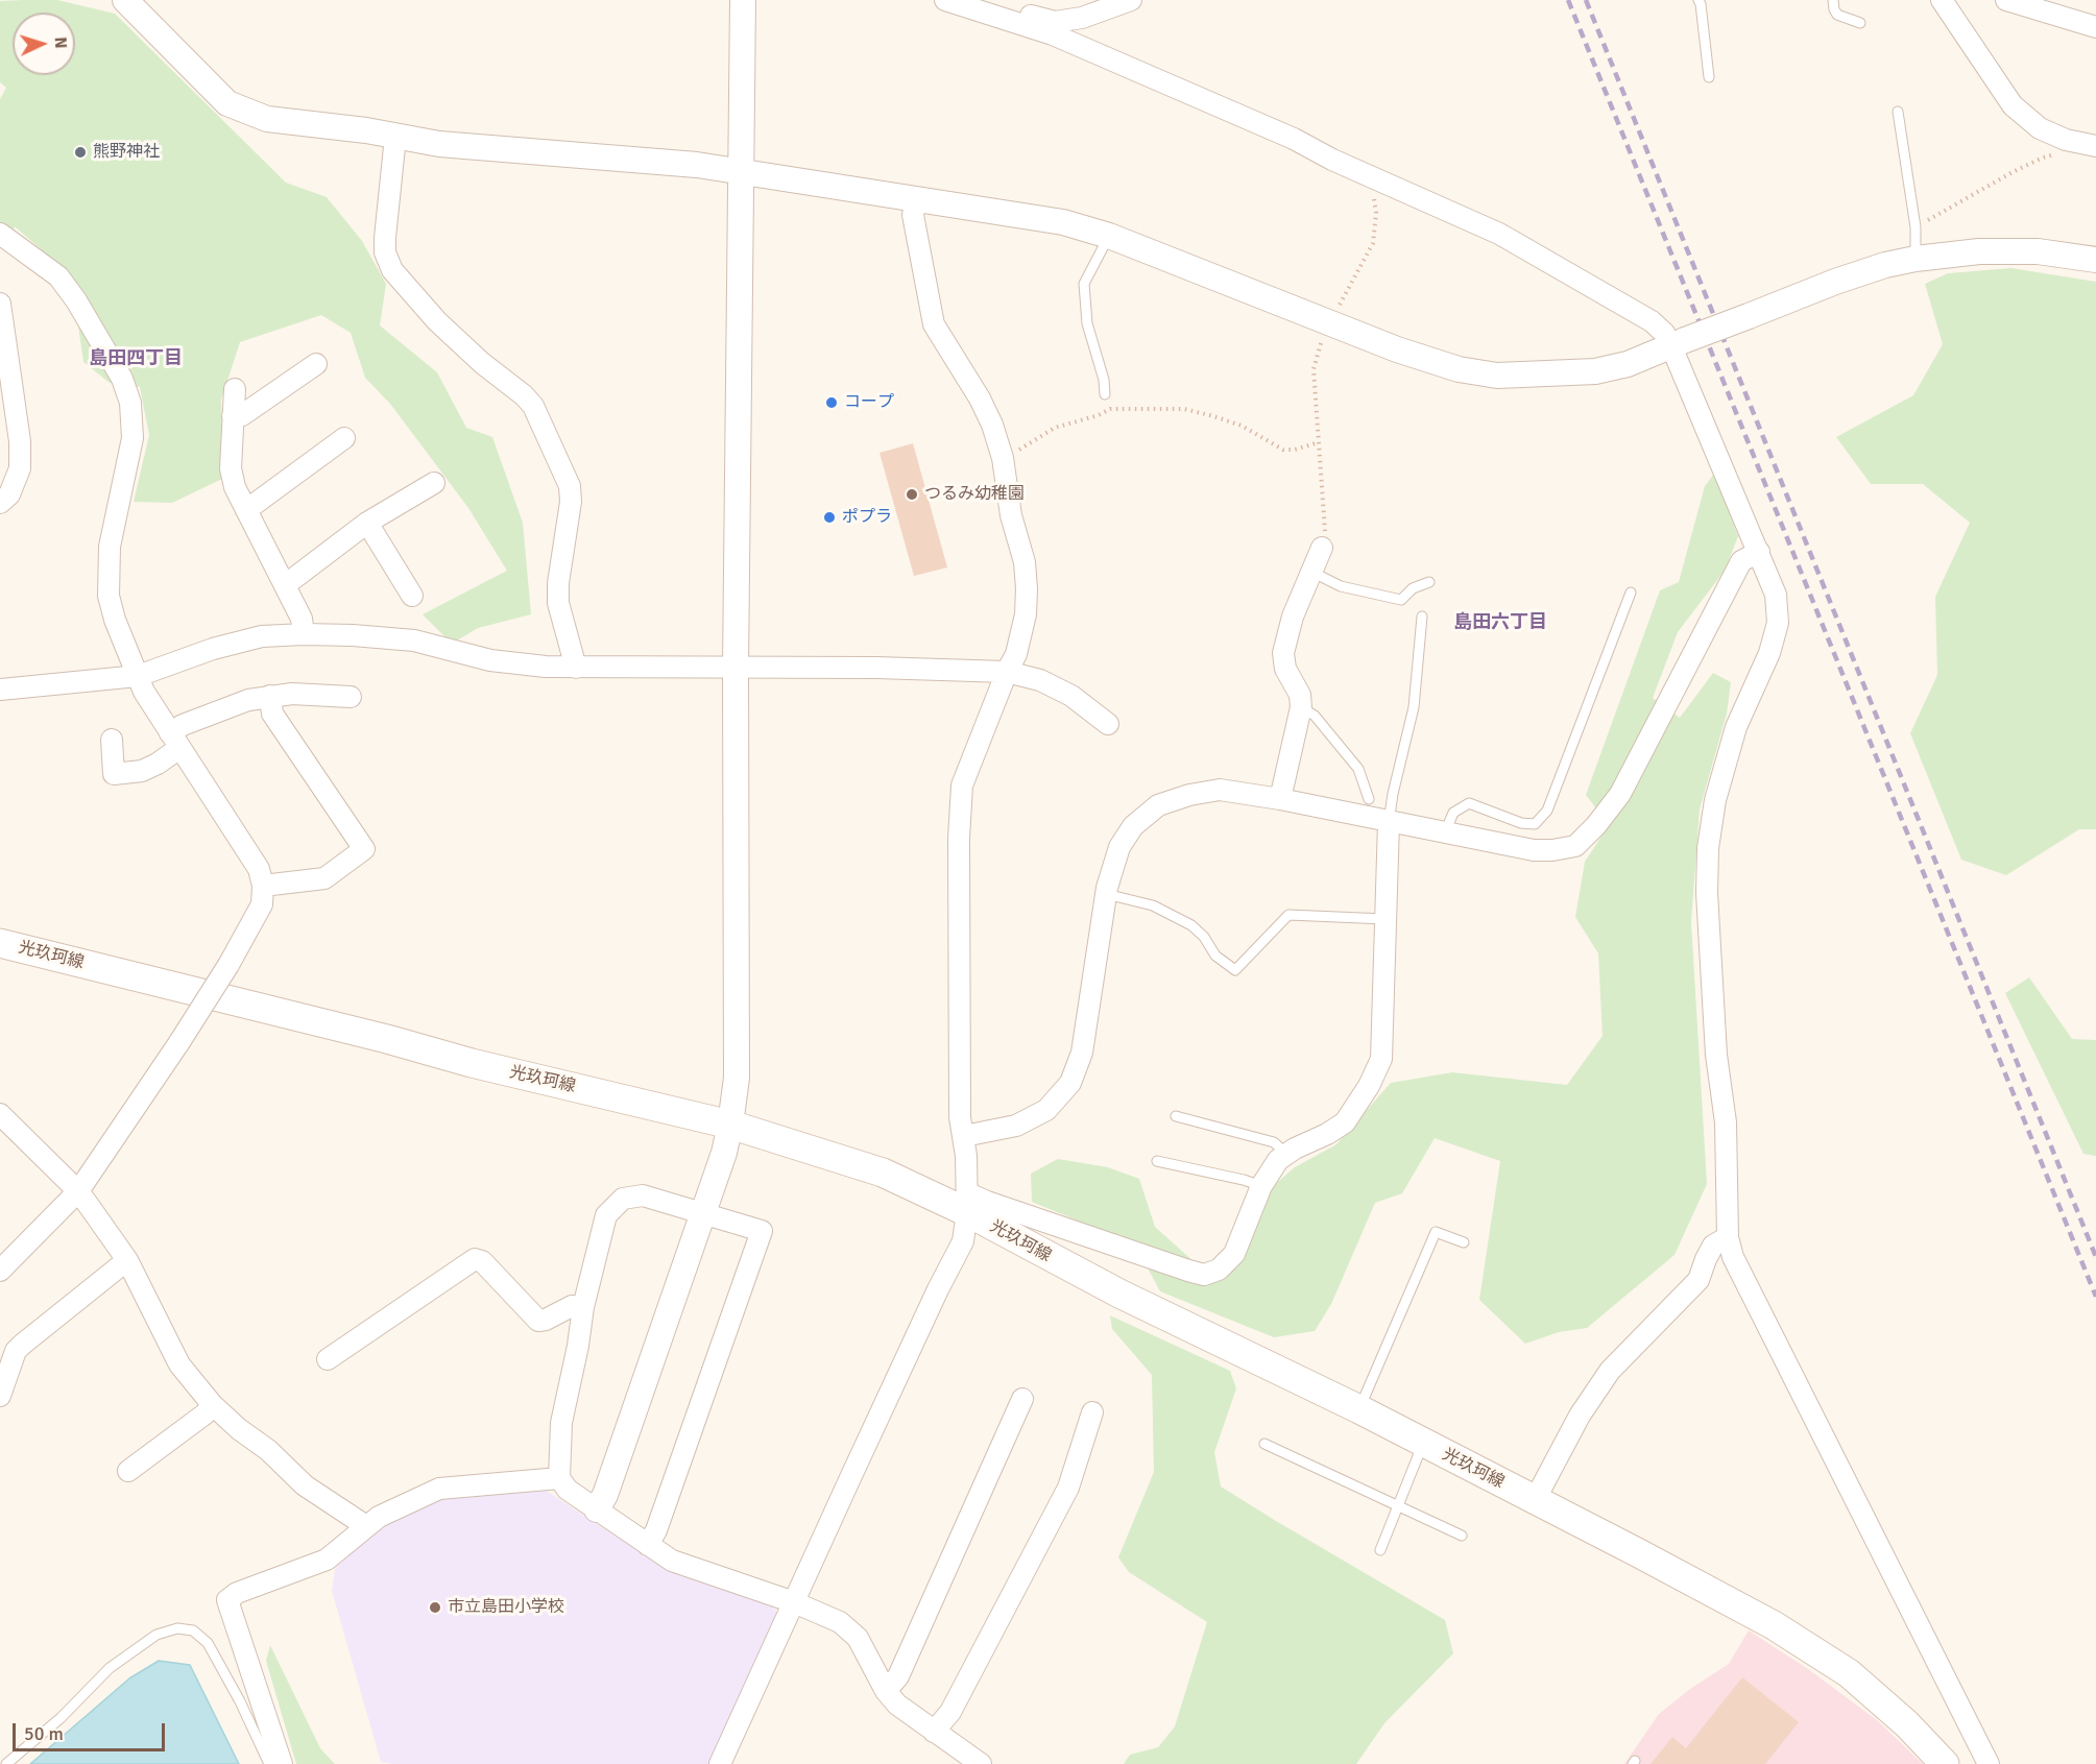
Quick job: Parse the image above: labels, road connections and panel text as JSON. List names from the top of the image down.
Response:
{
  "streets": {
    "main road": ["光玖珂線"]
  },
  "districts": ["島田四丁目", "島田六丁目"],
  "places": [
    "熊野神社",
    "コープ",
    "つるみ幼稚園",
    "ポプラ",
    "市立島田小学校"
  ],
  "scale_bar": "50 m",
  "north": "right"
}
